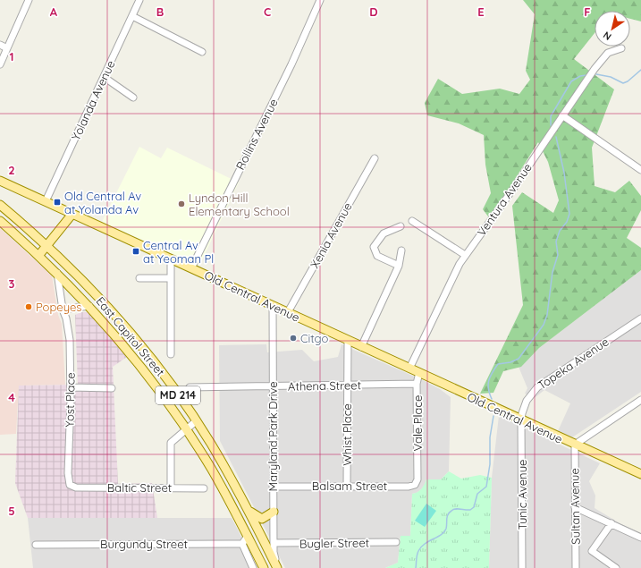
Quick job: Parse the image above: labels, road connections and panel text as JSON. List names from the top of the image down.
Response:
{
  "streets": {
    "main road": ["Old Central Avenue", "East Capitol Street", "MD 214"],
    "street": [
      "Yolanda Avenue",
      "Rollins Avenue",
      "Ventura Avenue",
      "Xenia Avenue",
      "Topeka Avenue",
      "Athena Street",
      "Yost Place",
      "Vale Place",
      "Whist Place",
      "Maryland Park Drive",
      "Balsam Street",
      "Baltic Street",
      "Tunic Avenue",
      "Sultan Avenue",
      "Bugler Street",
      "Burgundy Street"
    ]
  },
  "crossings": [
    ["Yolanda Avenue", "Old Central Avenue"],
    ["Rollins Avenue", "Old Central Avenue"],
    ["Ventura Avenue", "Old Central Avenue"],
    ["Xenia Avenue", "Old Central Avenue"],
    ["Old Central Avenue", "Topeka Avenue"],
    ["Old Central Avenue", "Vale Place"],
    ["Old Central Avenue", "Whist Place"],
    ["Old Central Avenue", "Maryland Park Drive"],
    ["Old Central Avenue", "Tunic Avenue"],
    ["Old Central Avenue", "Sultan Avenue"],
    ["East Capitol Street", "MD 214"],
    ["East Capitol Street", "Yost Place"],
    ["East Capitol Street", "Maryland Park Drive"],
    ["Topeka Avenue", "Tunic Avenue"],
    ["Athena Street", "Vale Place"],
    ["Athena Street", "Whist Place"],
    ["Athena Street", "Maryland Park Drive"],
    ["Yost Place", "Baltic Street"],
    ["Vale Place", "Balsam Street"],
    ["Whist Place", "Balsam Street"],
    ["Maryland Park Drive", "Balsam Street"],
    ["Maryland Park Drive", "Bugler Street"]
  ],
  "places": {
    "transit": ["Old Central Av at Yolanda Av", "Central Av at Yeoman Pl"],
    "other": ["Lyndon Hill Elementary School", "Popeyes", "Citgo"]
  },
  "north": "bottom left",
  "grid": {
    "columns": [
      "A",
      "B",
      "C",
      "D",
      "E",
      "F"
    ],
    "rows": [
      "1",
      "2",
      "3",
      "4",
      "5"
    ]
  }
}
